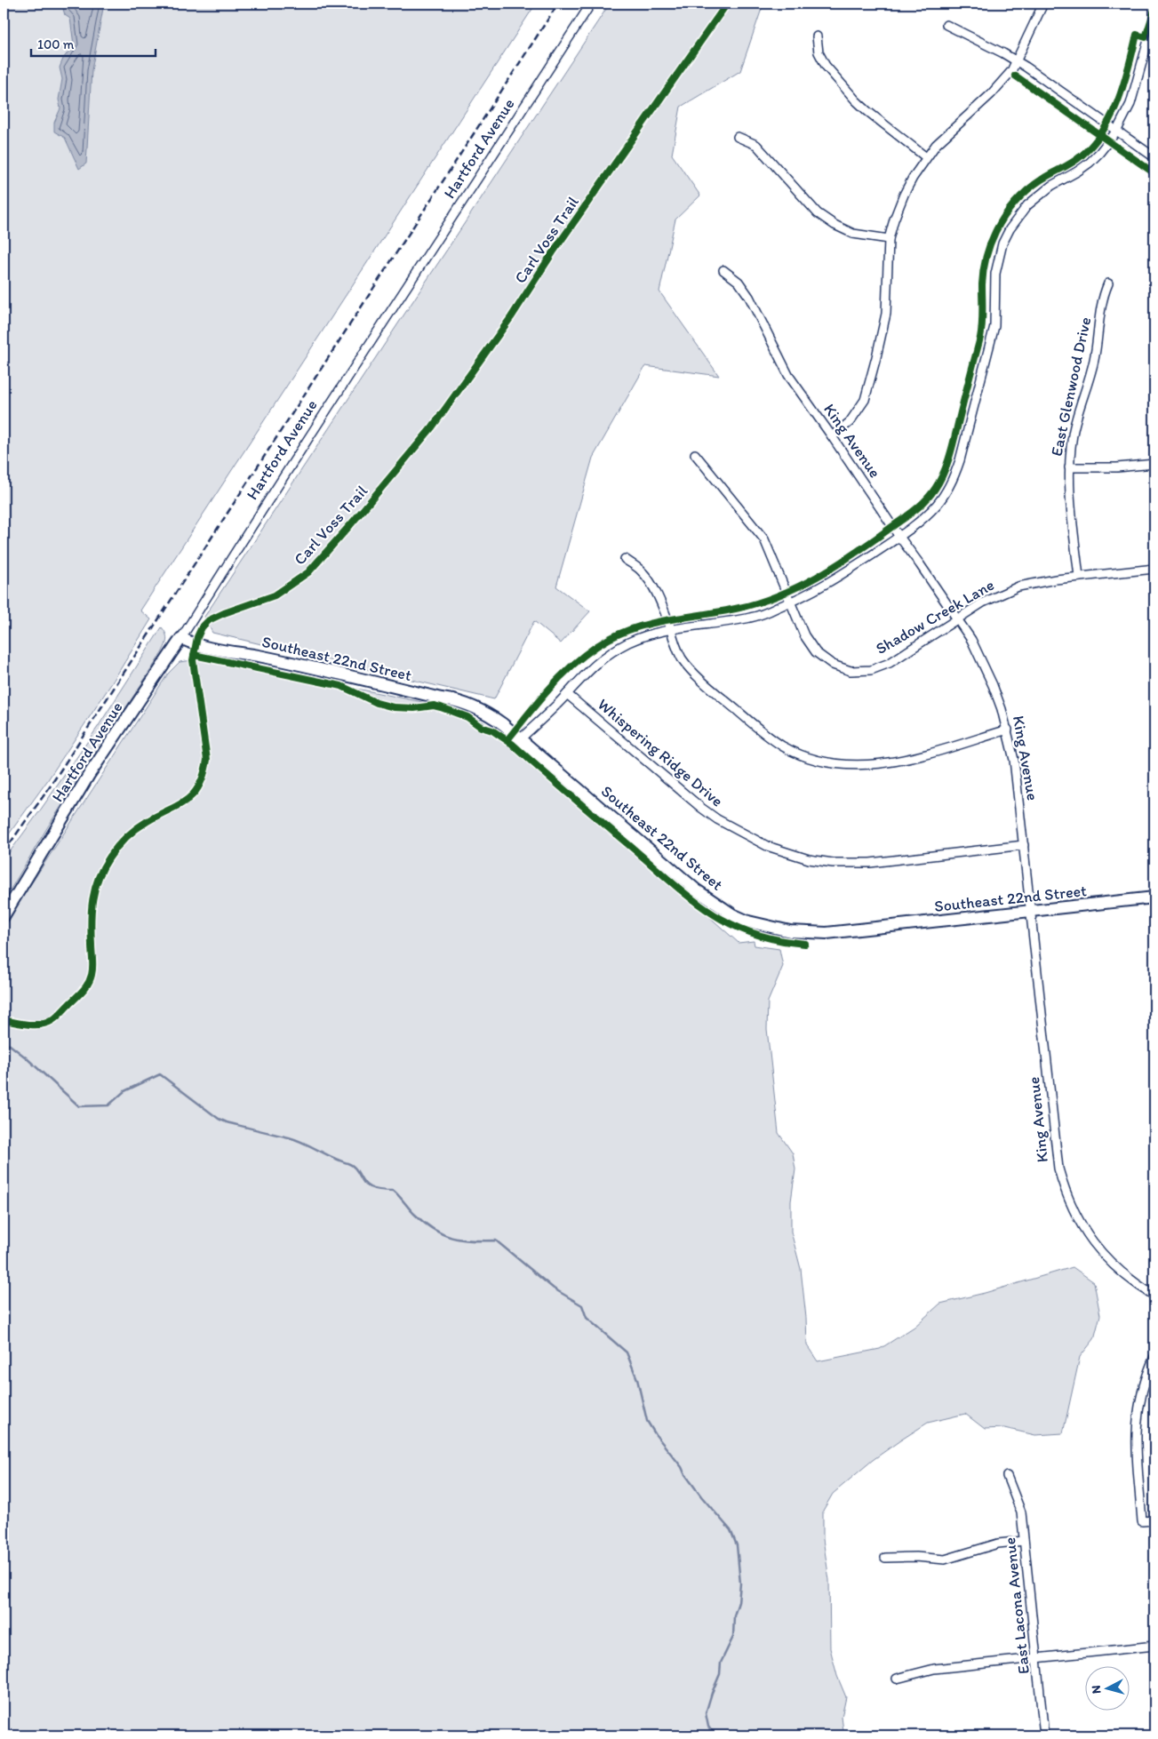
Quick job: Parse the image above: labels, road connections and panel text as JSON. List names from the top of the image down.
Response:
{
  "streets": {
    "street": [
      "Hartford Avenue",
      "East Glenwood Drive",
      "King Avenue",
      "Shadow Creek Lane",
      "Southeast 22nd Street",
      "Whispering Ridge Drive",
      "East Lacona Avenue"
    ],
    "cycle path": ["Carl Voss Trail"]
  },
  "crossings": [
    ["Hartford Avenue", "Southeast 22nd Street"],
    ["East Glenwood Drive", "Shadow Creek Lane"],
    ["King Avenue", "Shadow Creek Lane"],
    ["King Avenue", "Southeast 22nd Street"],
    ["King Avenue", "Whispering Ridge Drive"]
  ],
  "scale_bar": "100 m",
  "north": "left"
}
